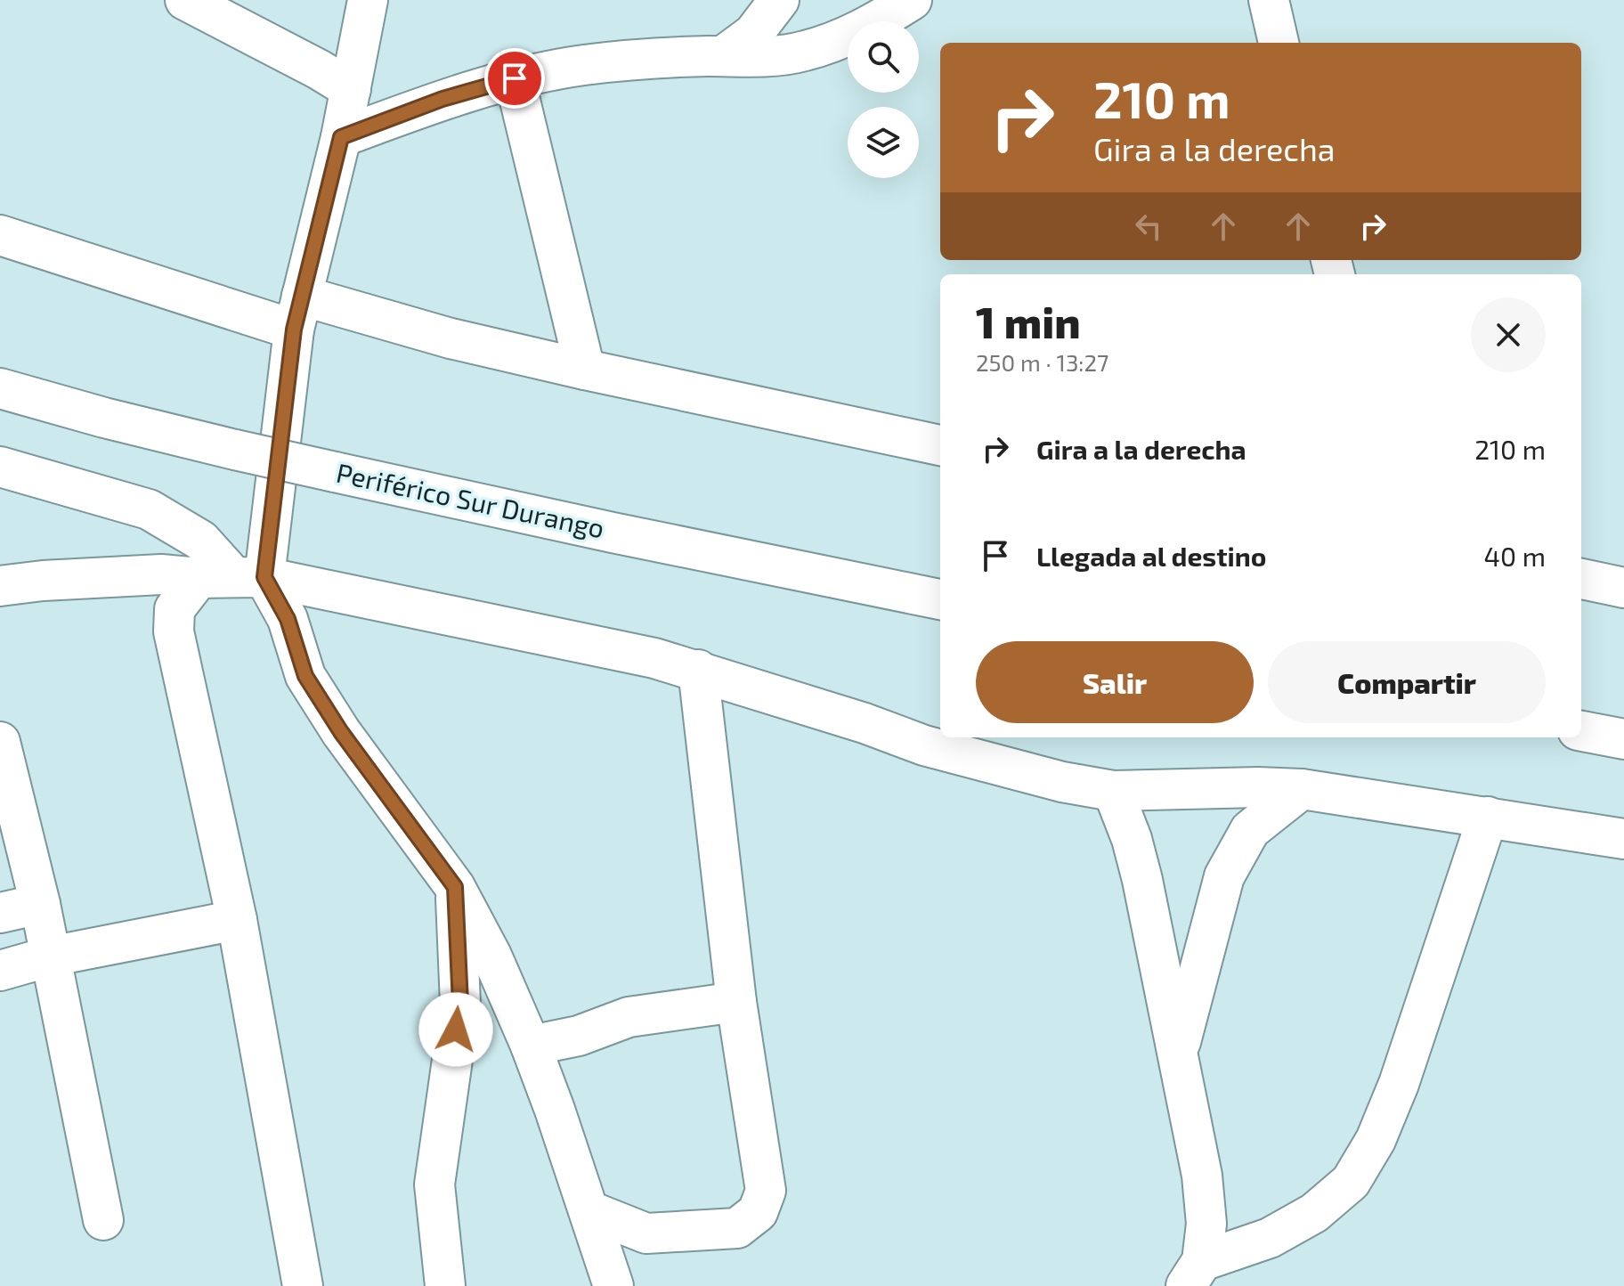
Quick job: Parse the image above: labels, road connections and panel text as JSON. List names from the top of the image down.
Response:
{
  "streets": {
    "main road": ["Periférico Sur Durango"]
  },
  "page": {
    "turn": ["210 m", "Gira a la derecha"],
    "heading": ["1 min", "250 m · 13:27"],
    "list": [
      {
        "name": "Gira a la derecha",
        "value": "210 m"
      },
      {
        "name": "Llegada al destino",
        "value": "40 m"
      }
    ],
    "buttons": ["Salir", "Compartir"]
  }
}
